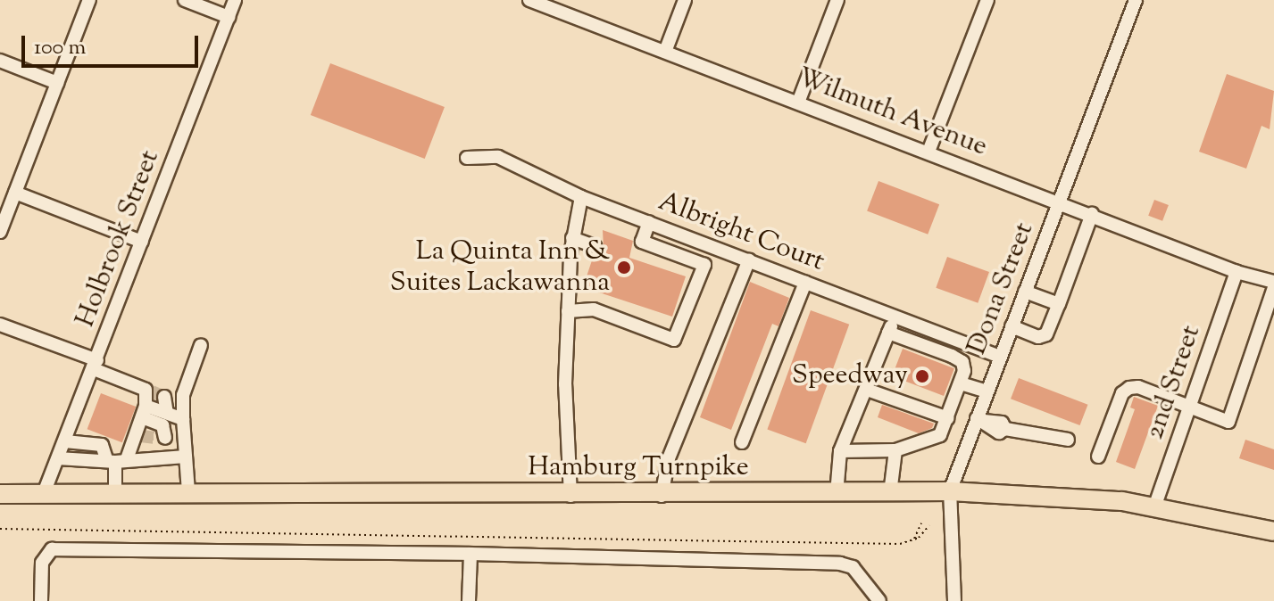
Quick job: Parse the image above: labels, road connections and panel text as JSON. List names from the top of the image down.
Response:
{
  "streets": {
    "highway": ["Hamburg Turnpike"],
    "street": [
      "Wilmuth Avenue",
      "Albright Court",
      "Holbrook Street",
      "Dona Street",
      "2nd Street"
    ]
  },
  "crossings": [
    ["Wilmuth Avenue", "Dona Street"],
    ["Wilmuth Avenue", "2nd Street"],
    ["Albright Court", "Dona Street"],
    ["Holbrook Street", "Hamburg Turnpike"],
    ["Dona Street", "Hamburg Turnpike"],
    ["2nd Street", "Hamburg Turnpike"]
  ],
  "places": ["La Quinta Inn & Suites Lackawanna", "Speedway"],
  "scale_bar": "100 m"
}
